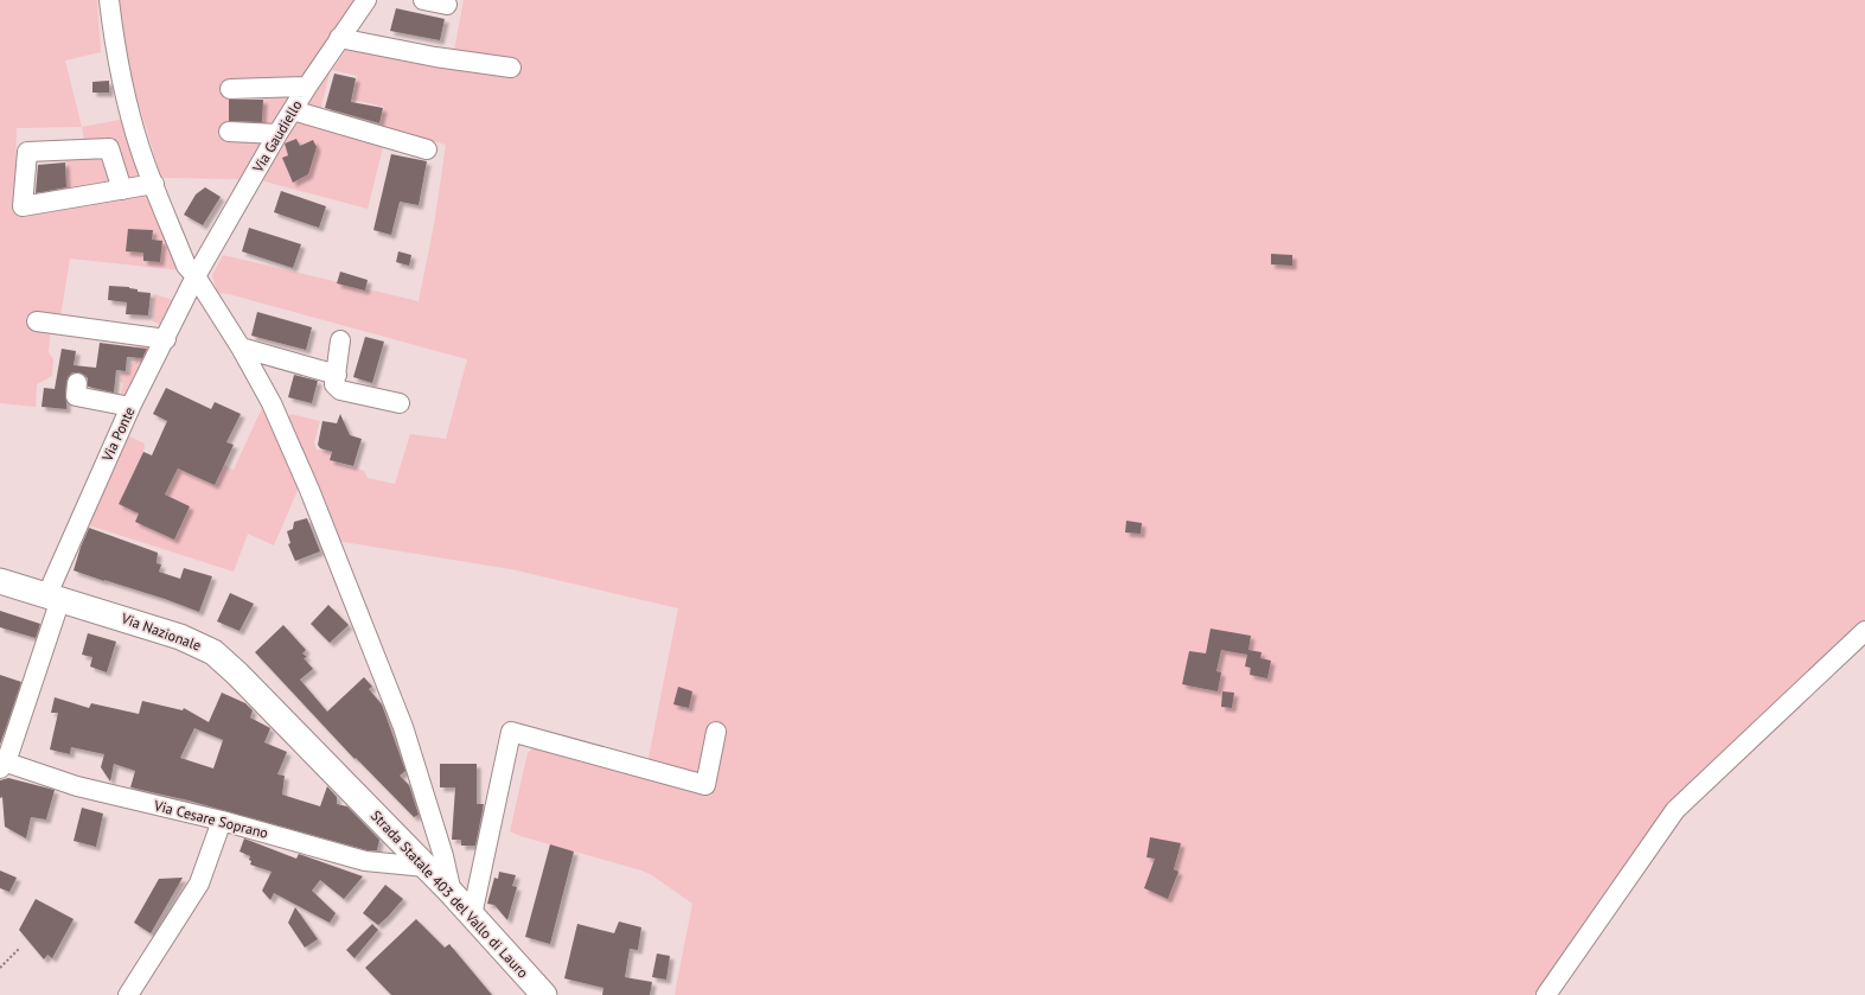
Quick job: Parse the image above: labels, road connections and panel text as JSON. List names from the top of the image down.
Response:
{
  "streets": {
    "main road": ["Via Nazionale", "Strada Statale 403 del Vallo di Lauro"],
    "street": ["Via Gaudiello", "Via Ponte", "Via Cesare Soprano"]
  },
  "crossings": [
    ["Via Gaudiello", "Via Ponte"],
    ["Via Ponte", "Via Nazionale"],
    ["Via Ponte", "Via Cesare Soprano"],
    ["Via Nazionale", "Strada Statale 403 del Vallo di Lauro"],
    ["Via Cesare Soprano", "Strada Statale 403 del Vallo di Lauro"]
  ]
}
